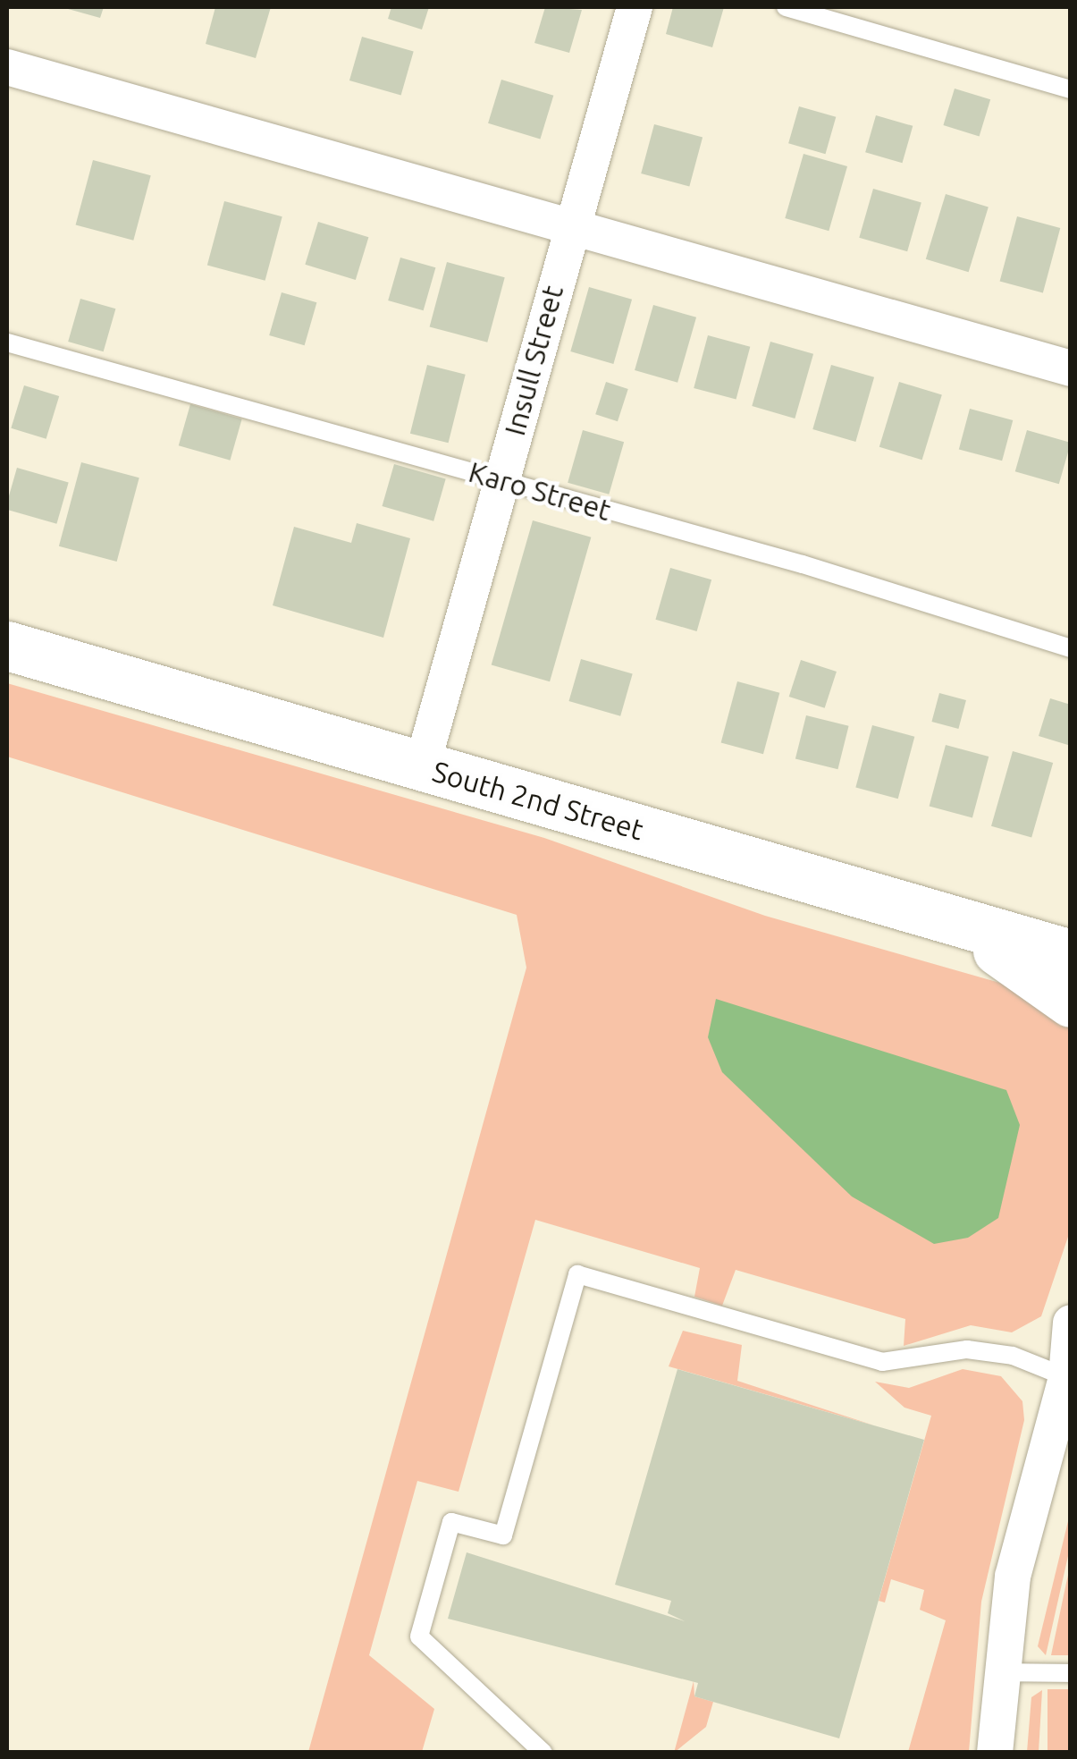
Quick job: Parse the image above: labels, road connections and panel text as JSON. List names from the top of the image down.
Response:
{
  "streets": {
    "main road": ["South 2nd Street"],
    "street": ["Insull Street"],
    "lane": ["Karo Street"]
  },
  "crossings": [
    ["Insull Street", "Karo Street"],
    ["Insull Street", "South 2nd Street"]
  ]
}
